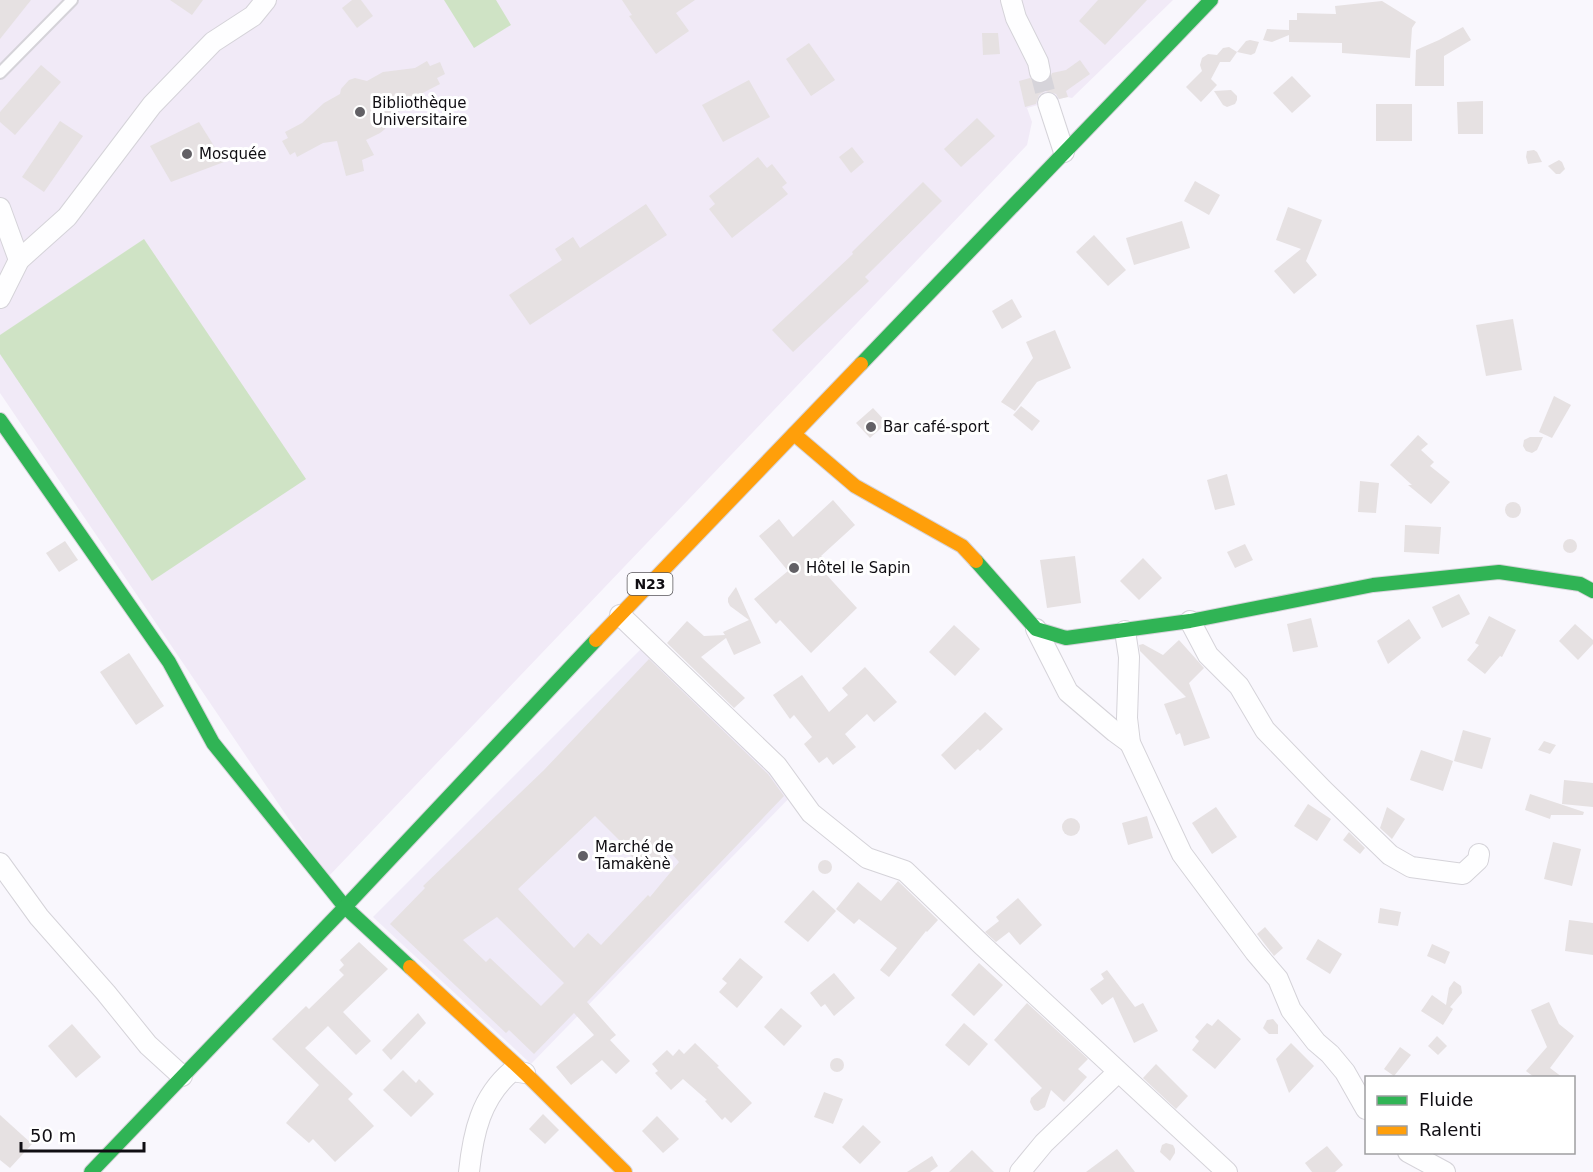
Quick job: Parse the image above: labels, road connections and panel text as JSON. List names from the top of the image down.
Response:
{
  "streets": {
    "main road": ["N23"]
  },
  "places": [
    "Bibliothèque Universitaire",
    "Mosquée",
    "Bar café-sport",
    "Hôtel le Sapin",
    "Marché de Tamakènè"
  ],
  "legend": ["Fluide", "Ralenti"],
  "scale_bar": "50 m"
}
